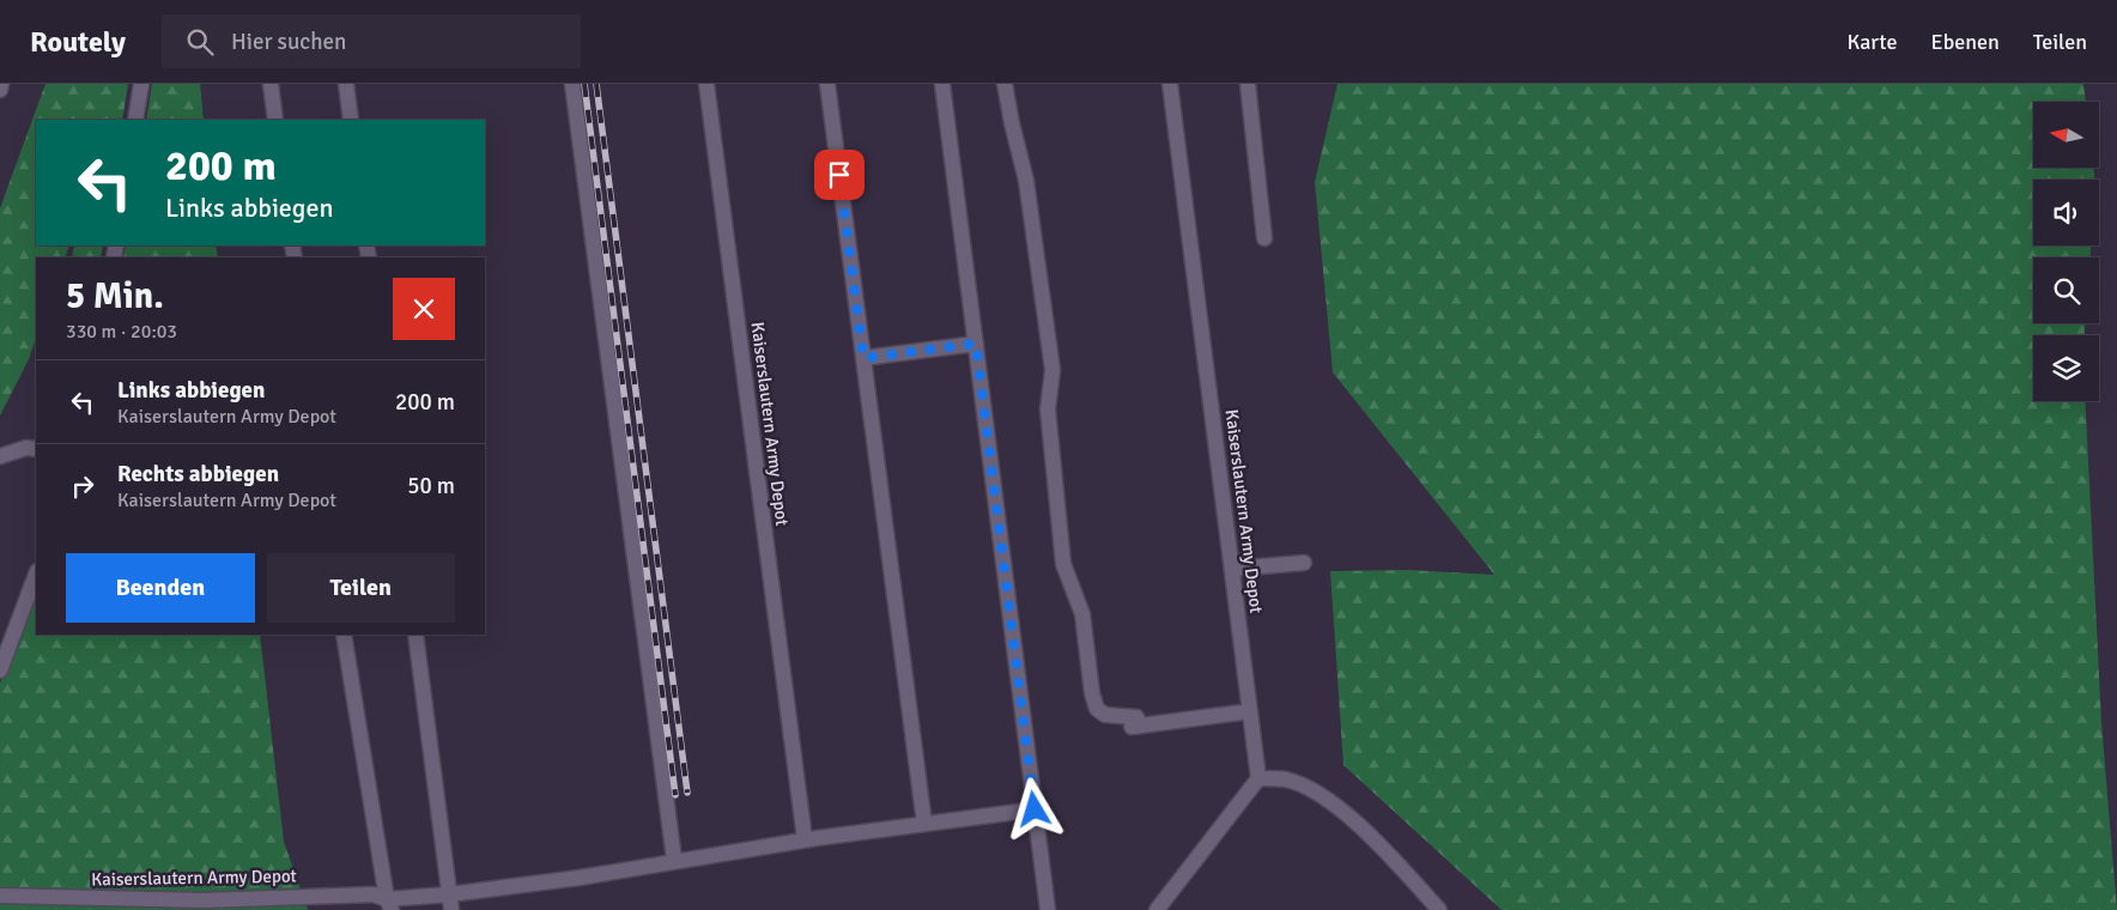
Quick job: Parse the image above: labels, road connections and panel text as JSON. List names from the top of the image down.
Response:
{
  "streets": {
    "lane": ["Kaiserslautern Army Depot"]
  },
  "north": "left",
  "page": {
    "header": "Routely",
    "search": "Hier suchen",
    "nav": ["Karte", "Ebenen", "Teilen"],
    "turn": ["200 m", "Links abbiegen"],
    "heading": ["5 Min.", "330 m · 20:03"],
    "list": [
      {
        "name": "Links abbiegen",
        "note": "Kaiserslautern Army Depot",
        "value": "200 m"
      },
      {
        "name": "Rechts abbiegen",
        "note": "Kaiserslautern Army Depot",
        "value": "50 m"
      }
    ],
    "buttons": ["Beenden", "Teilen"]
  }
}
